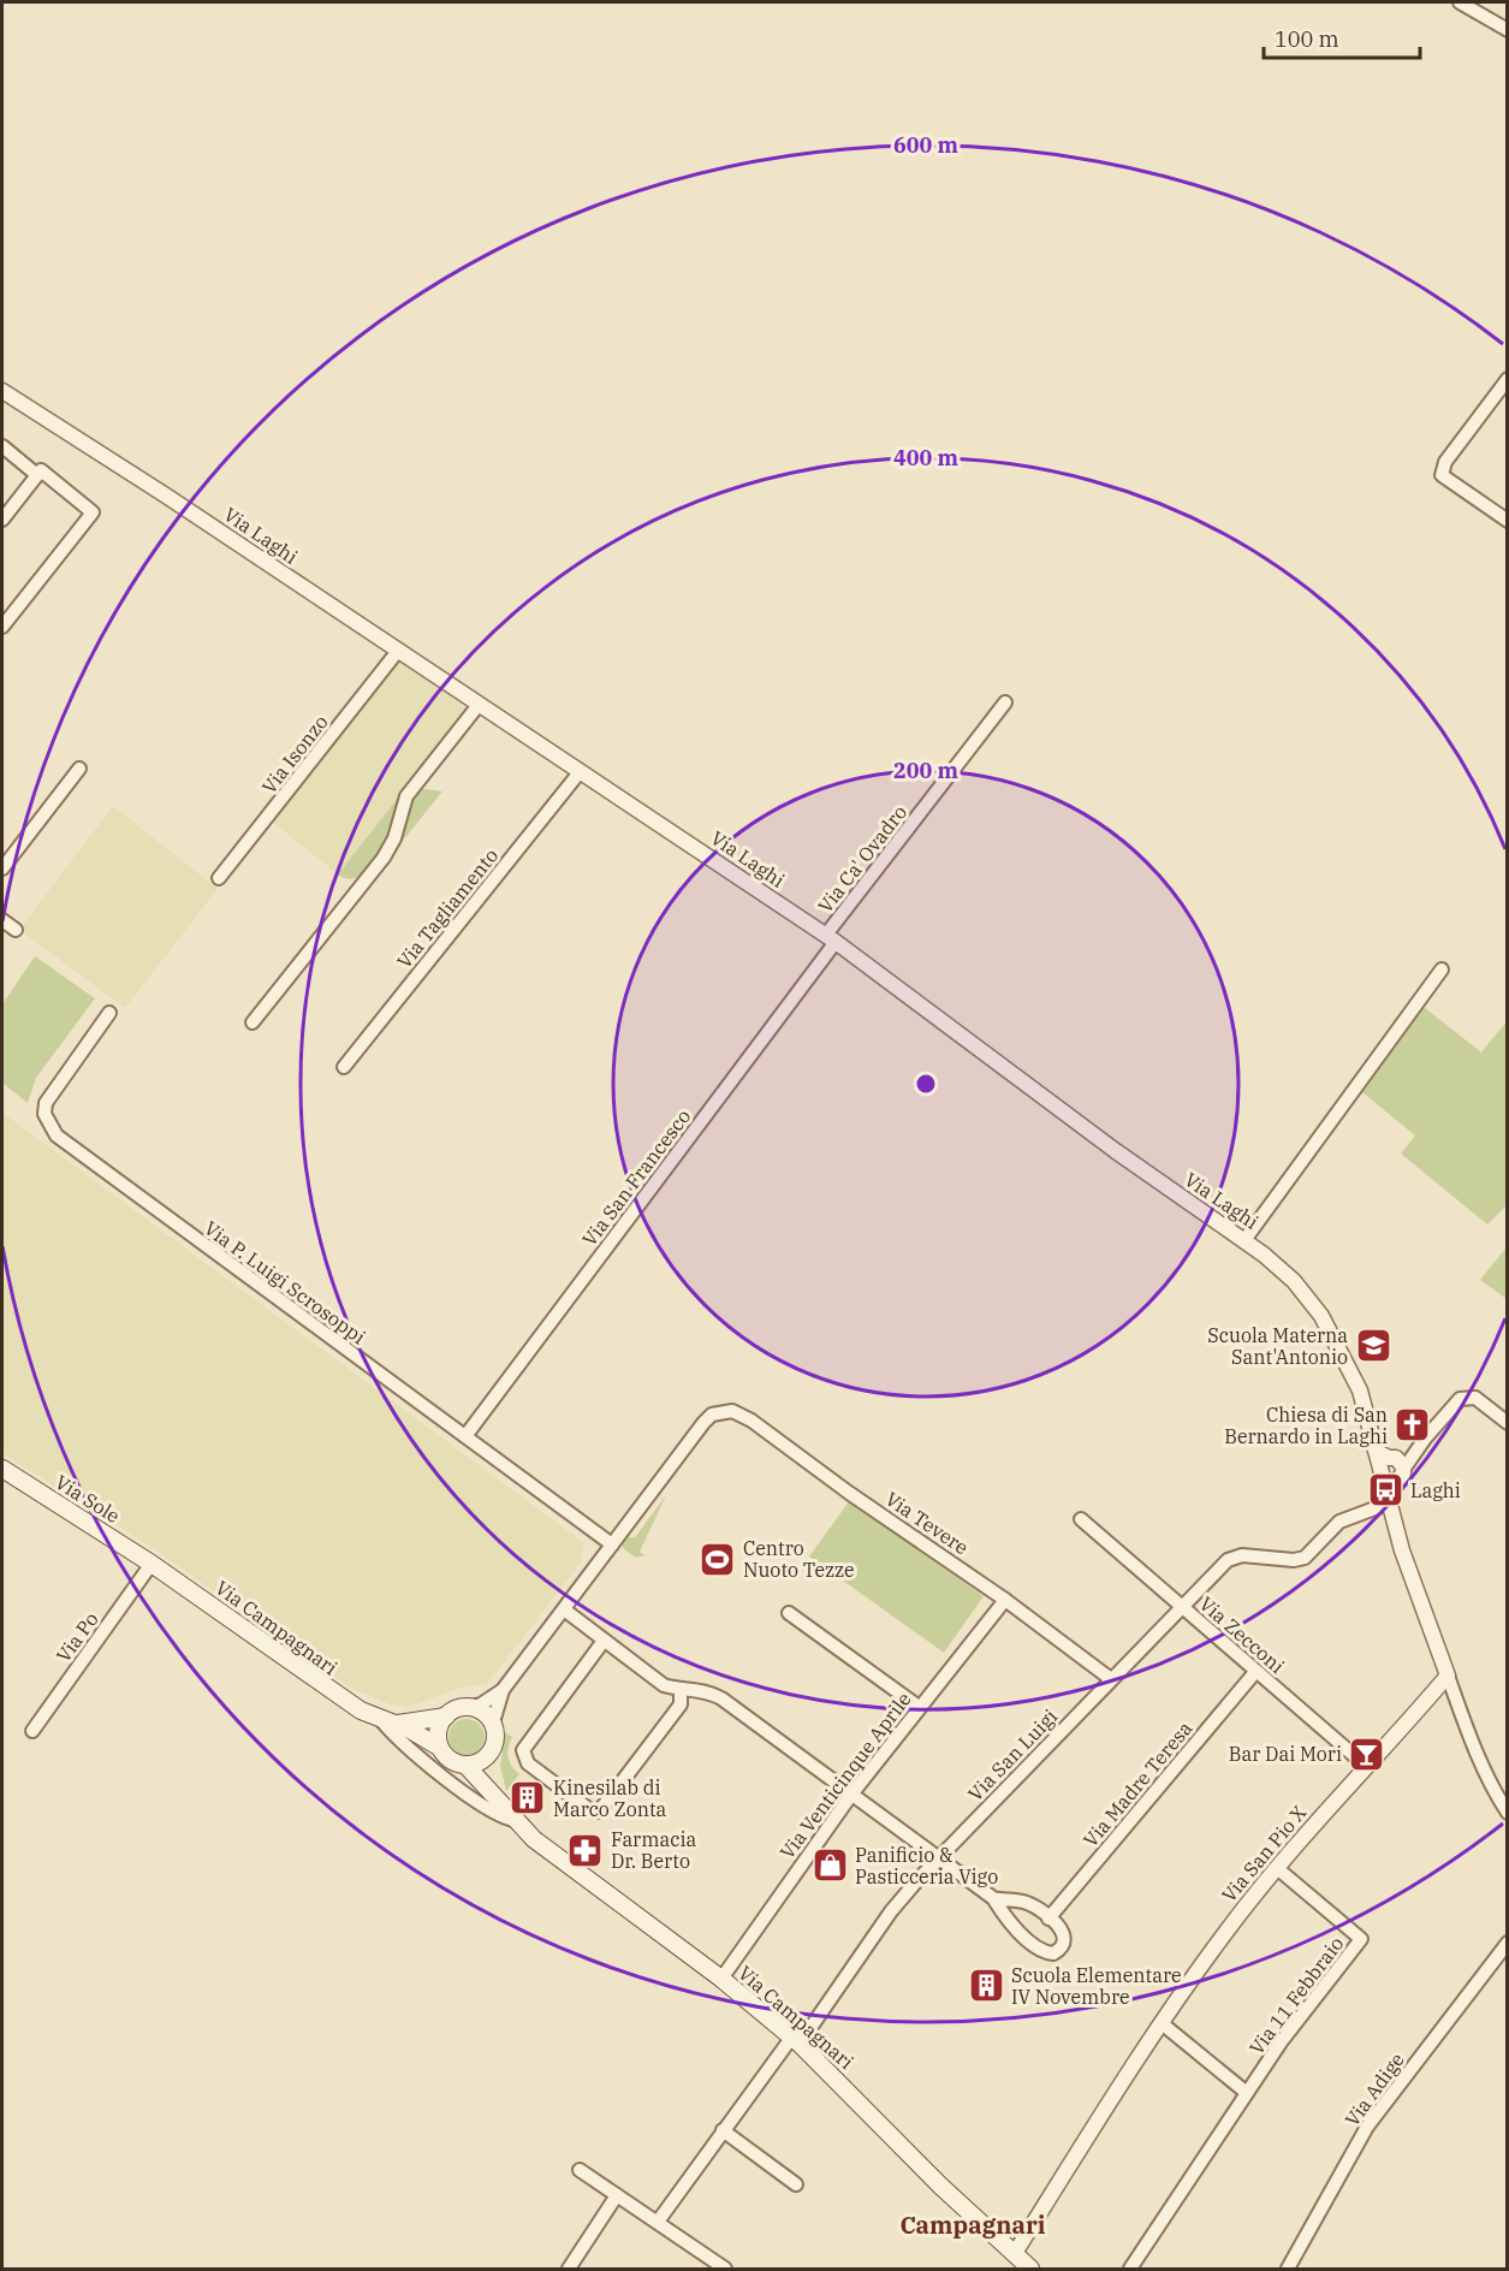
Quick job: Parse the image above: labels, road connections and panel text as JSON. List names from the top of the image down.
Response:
{
  "streets": {
    "main road": ["Via Sole", "Via Campagnari"],
    "street": [
      "Via Laghi",
      "Via Isonzo",
      "Via Ca' Ovadro",
      "Via Tagliamento",
      "Via San Francesco",
      "Via P. Luigi Scrosoppi",
      "Via Tevere",
      "Via Zecconi",
      "Via Po",
      "Via San Luigi",
      "Via Venticinque Aprile",
      "Via Madre Teresa",
      "Via San Pio X",
      "Via 11 Febbraio",
      "Via Adige"
    ]
  },
  "crossings": [
    ["Via Laghi", "Via Isonzo"],
    ["Via Laghi", "Via Ca' Ovadro"],
    ["Via Laghi", "Via Tagliamento"],
    ["Via Laghi", "Via San Francesco"],
    ["Via Ca' Ovadro", "Via San Francesco"],
    ["Via San Francesco", "Via P. Luigi Scrosoppi"],
    ["Via P. Luigi Scrosoppi", "Via Tevere"],
    ["Via Sole", "Via Campagnari"],
    ["Via Sole", "Via Po"],
    ["Via Tevere", "Via San Luigi"],
    ["Via Tevere", "Via Venticinque Aprile"],
    ["Via Campagnari", "Via Po"],
    ["Via Campagnari", "Via San Luigi"],
    ["Via Campagnari", "Via Venticinque Aprile"],
    ["Via Campagnari", "Via San Pio X"],
    ["Via Zecconi", "Via San Luigi"],
    ["Via Zecconi", "Via Madre Teresa"],
    ["Via Zecconi", "Via San Pio X"],
    ["Via San Pio X", "Via 11 Febbraio"]
  ],
  "districts": ["Campagnari"],
  "places": {
    "school or university": ["Scuola Materna Sant'Antonio"],
    "church": ["Chiesa di San Bernardo in Laghi"],
    "bus stop": ["Laghi"],
    "sports": ["Centro Nuoto Tezze"],
    "bar": ["Bar Dai Mori"],
    "building": ["Kinesilab di Marco Zonta", "Scuola Elementare IV Novembre"],
    "pharmacy": ["Farmacia Dr. Berto"],
    "shop": ["Panificio & Pasticceria Vigo"]
  },
  "scale_bar": "100 m",
  "rings": ["600 m", "400 m", "200 m"]
}
